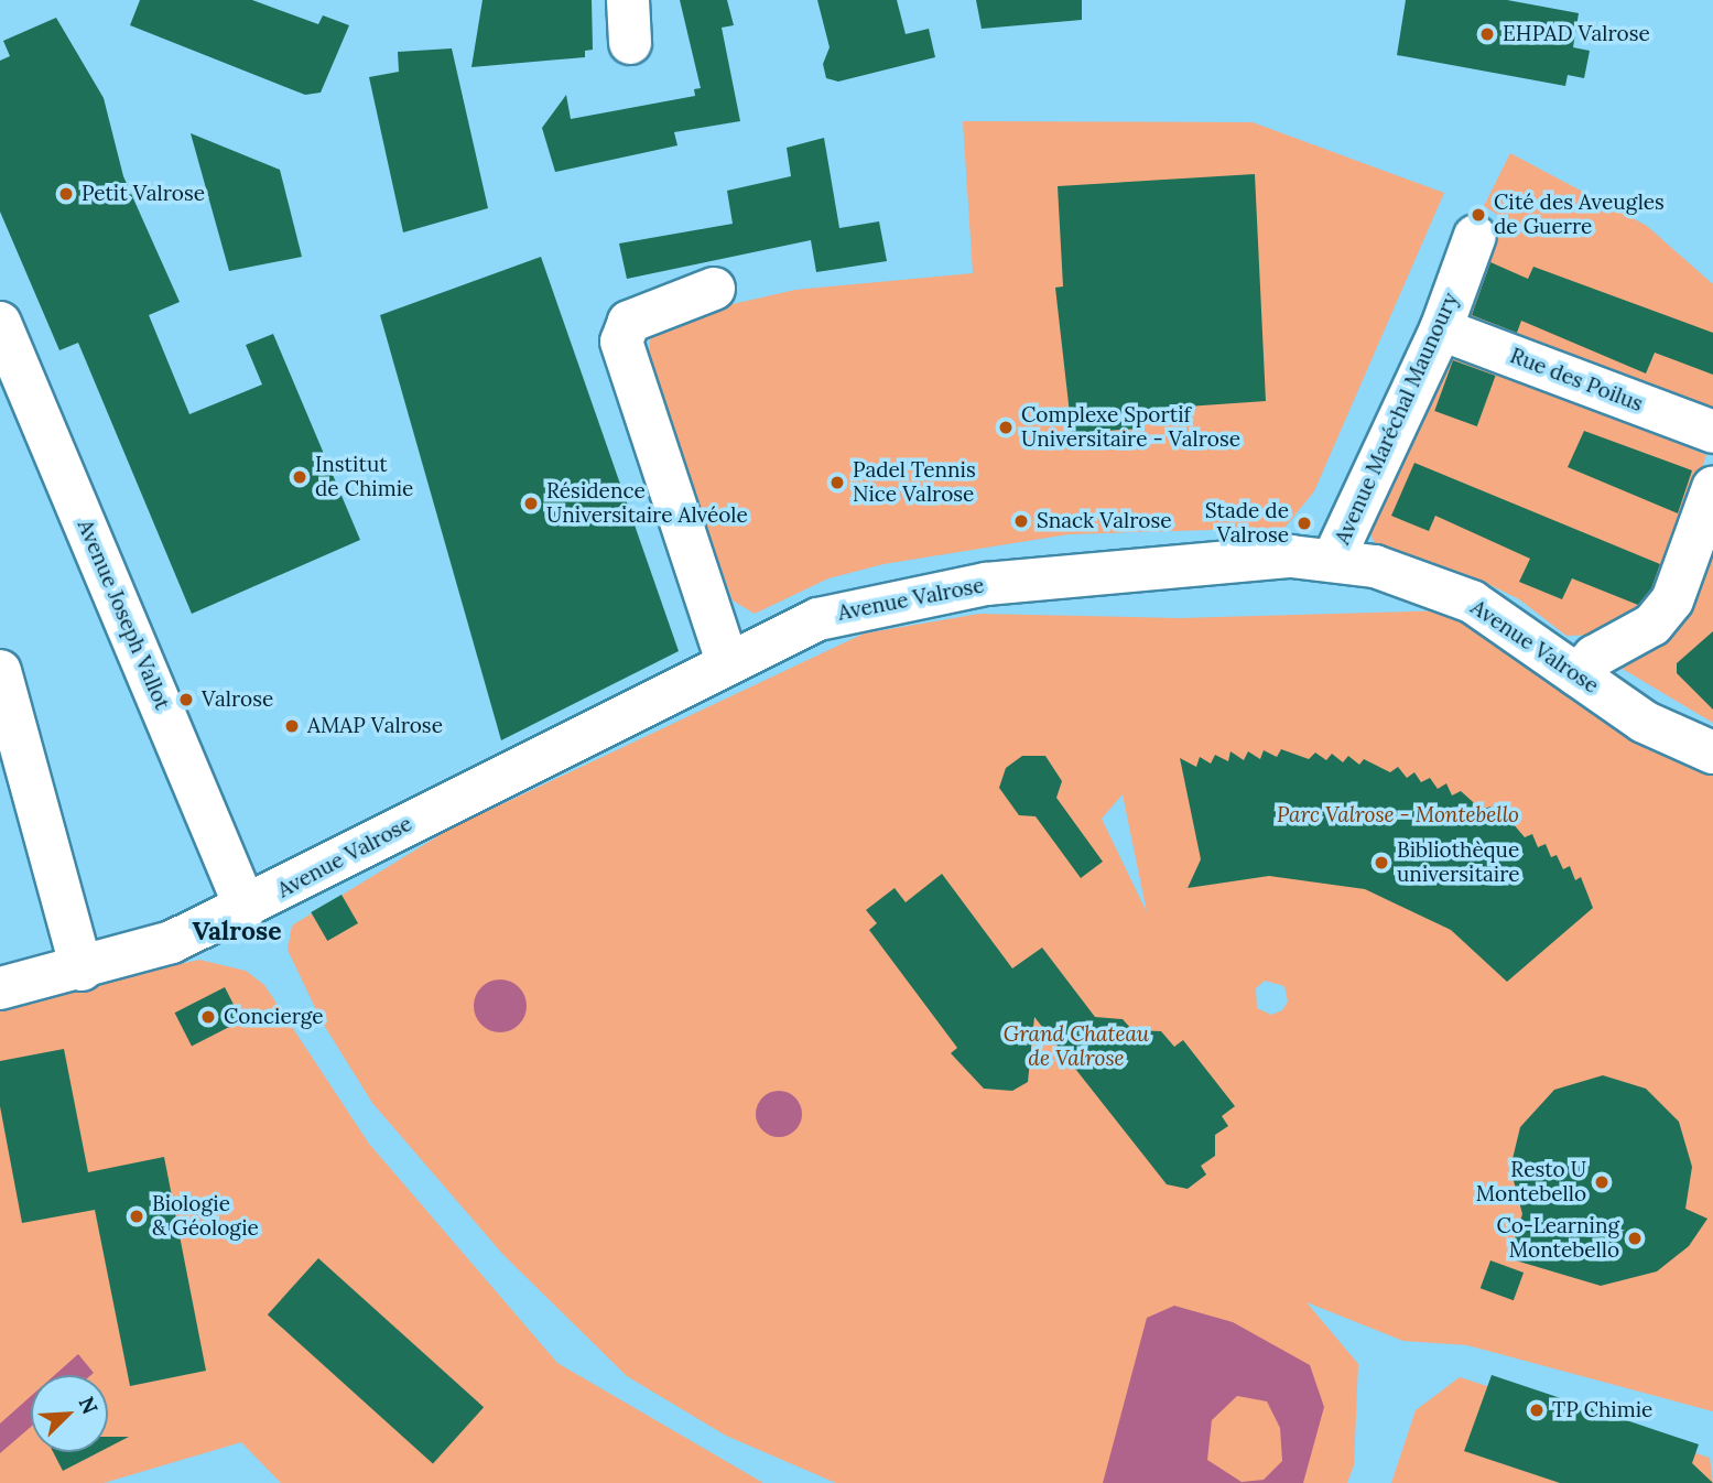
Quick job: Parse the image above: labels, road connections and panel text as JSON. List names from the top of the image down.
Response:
{
  "streets": {
    "street": [
      "Rue des Poilus",
      "Avenue Maréchal Maunoury",
      "Avenue Valrose",
      "Avenue Joseph Vallot"
    ]
  },
  "crossings": [
    ["Rue des Poilus", "Avenue Maréchal Maunoury"],
    ["Avenue Maréchal Maunoury", "Avenue Valrose"],
    ["Avenue Valrose", "Avenue Joseph Vallot"]
  ],
  "districts": ["Valrose"],
  "parks": ["Parc Valrose - Montebello", "Grand Chateau de Valrose"],
  "places": [
    "EHPAD Valrose",
    "Petit Valrose",
    "Cité des Aveugles de Guerre",
    "Complexe Sportif Universitaire - Valrose",
    "Institut de Chimie",
    "Padel Tennis Nice Valrose",
    "Résidence Universitaire Alvéole",
    "Snack Valrose",
    "Stade de Valrose",
    "Valrose",
    "AMAP Valrose",
    "Bibliothèque universitaire",
    "Concierge",
    "Resto U Montebello",
    "Biologie & Géologie",
    "Co-Learning Montebello",
    "TP Chimie"
  ],
  "north": "top right"
}
